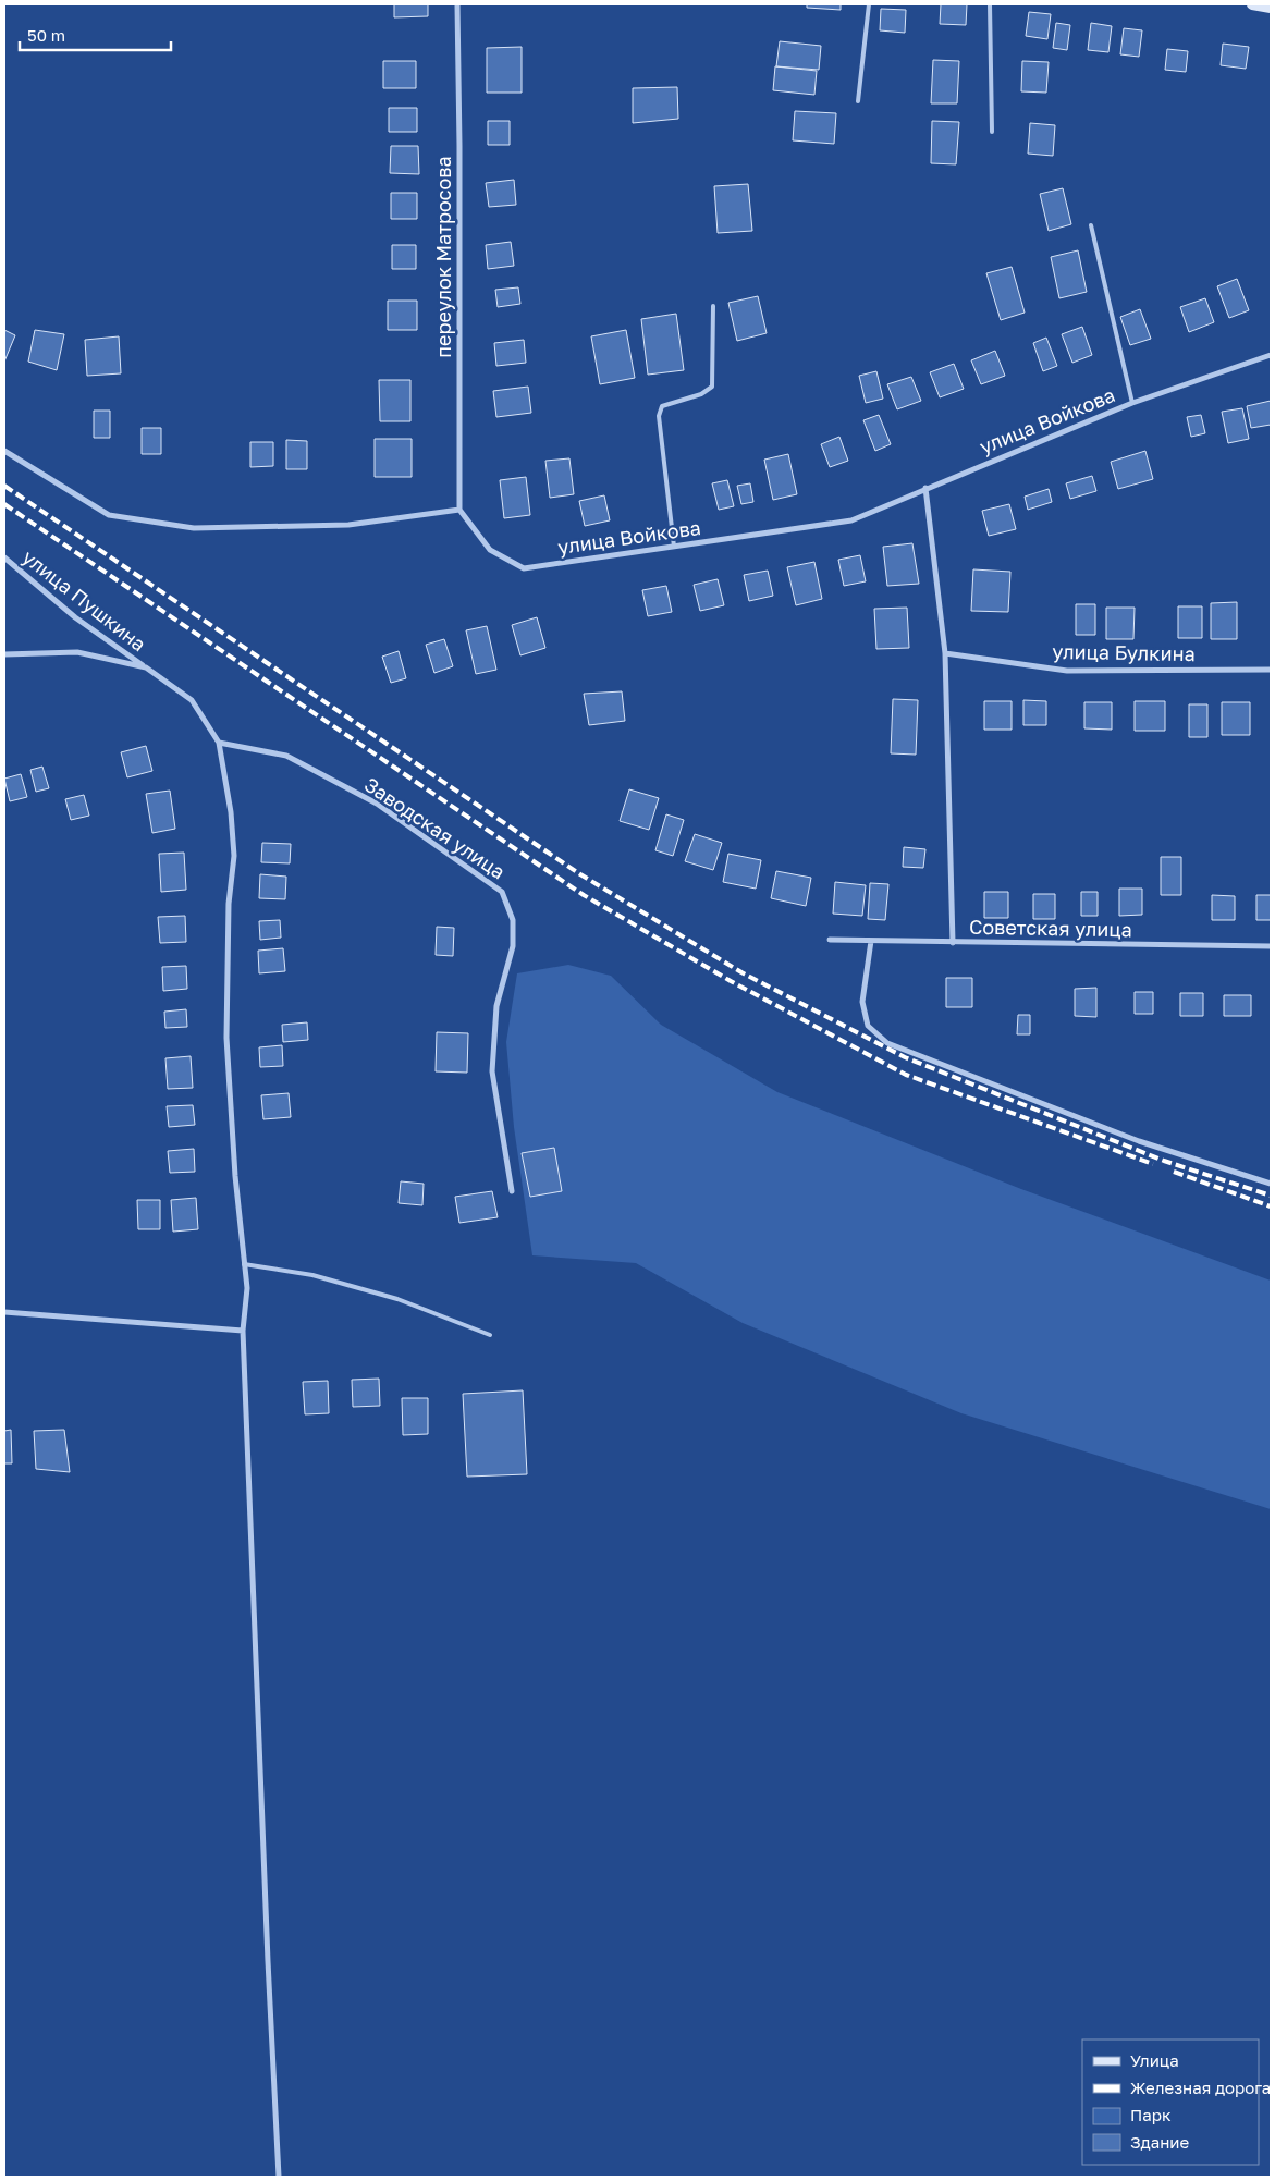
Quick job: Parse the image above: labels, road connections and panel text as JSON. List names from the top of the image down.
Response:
{
  "streets": {
    "street": [
      "переулок Матросова",
      "улица Войкова",
      "улица Пушкина",
      "улица Булкина",
      "Заводская улица",
      "Советская улица"
    ]
  },
  "crossings": [
    ["переулок Матросова", "улица Войкова"]
  ],
  "legend": [
    "Улица",
    "Железная дорога",
    "Парк",
    "Здание"
  ],
  "scale_bar": "50 m"
}
